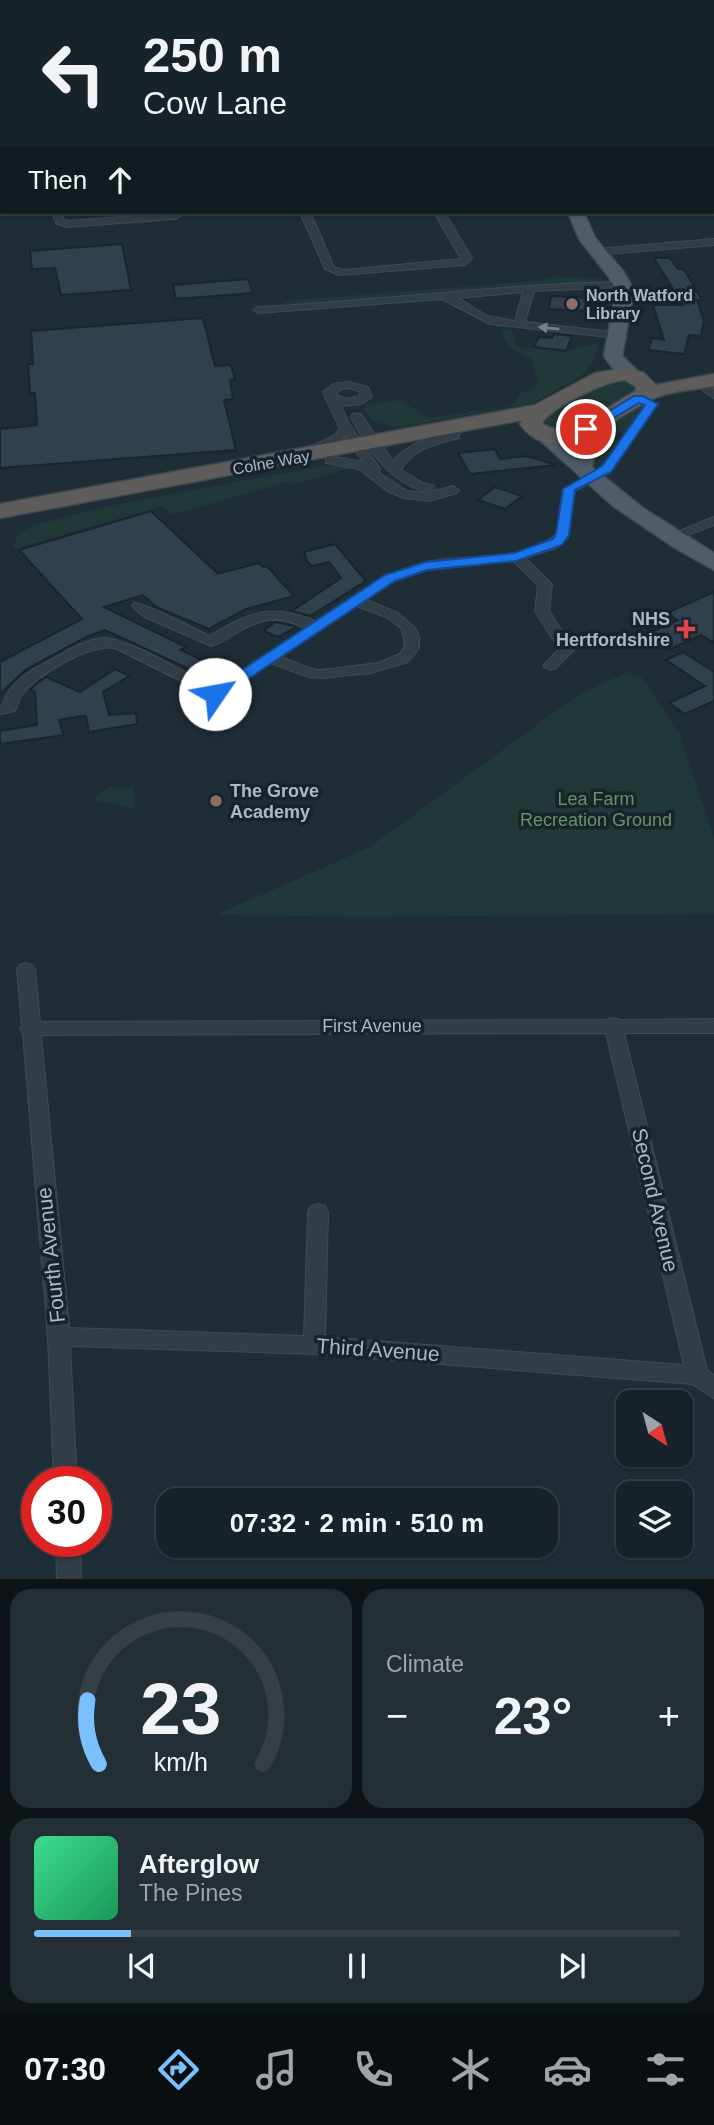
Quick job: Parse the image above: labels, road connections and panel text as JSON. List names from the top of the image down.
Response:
{
  "streets": {
    "highway": ["Colne Way"],
    "street": [
      "First Avenue",
      "Second Avenue",
      "Fourth Avenue",
      "Third Avenue"
    ]
  },
  "crossings": [
    ["First Avenue", "Second Avenue"],
    ["First Avenue", "Fourth Avenue"],
    ["Second Avenue", "Third Avenue"],
    ["Fourth Avenue", "Third Avenue"]
  ],
  "parks": ["Lea Farm Recreation Ground"],
  "places": {
    "other": ["North Watford Library", "The Grove Academy"],
    "health": ["NHS Hertfordshire"]
  },
  "north": "bottom right",
  "page": {
    "turn": ["250 m", "Cow Lane"],
    "then": "Then",
    "limit": "30",
    "trip": "07:32 · 2 min · 510 m",
    "tile": "Climate",
    "heat": ["−", "23°", "+"],
    "song": ["Afterglow", "The Pines"],
    "tabs": "07:30",
    "gauge": ["23", "km/h"]
  }
}
